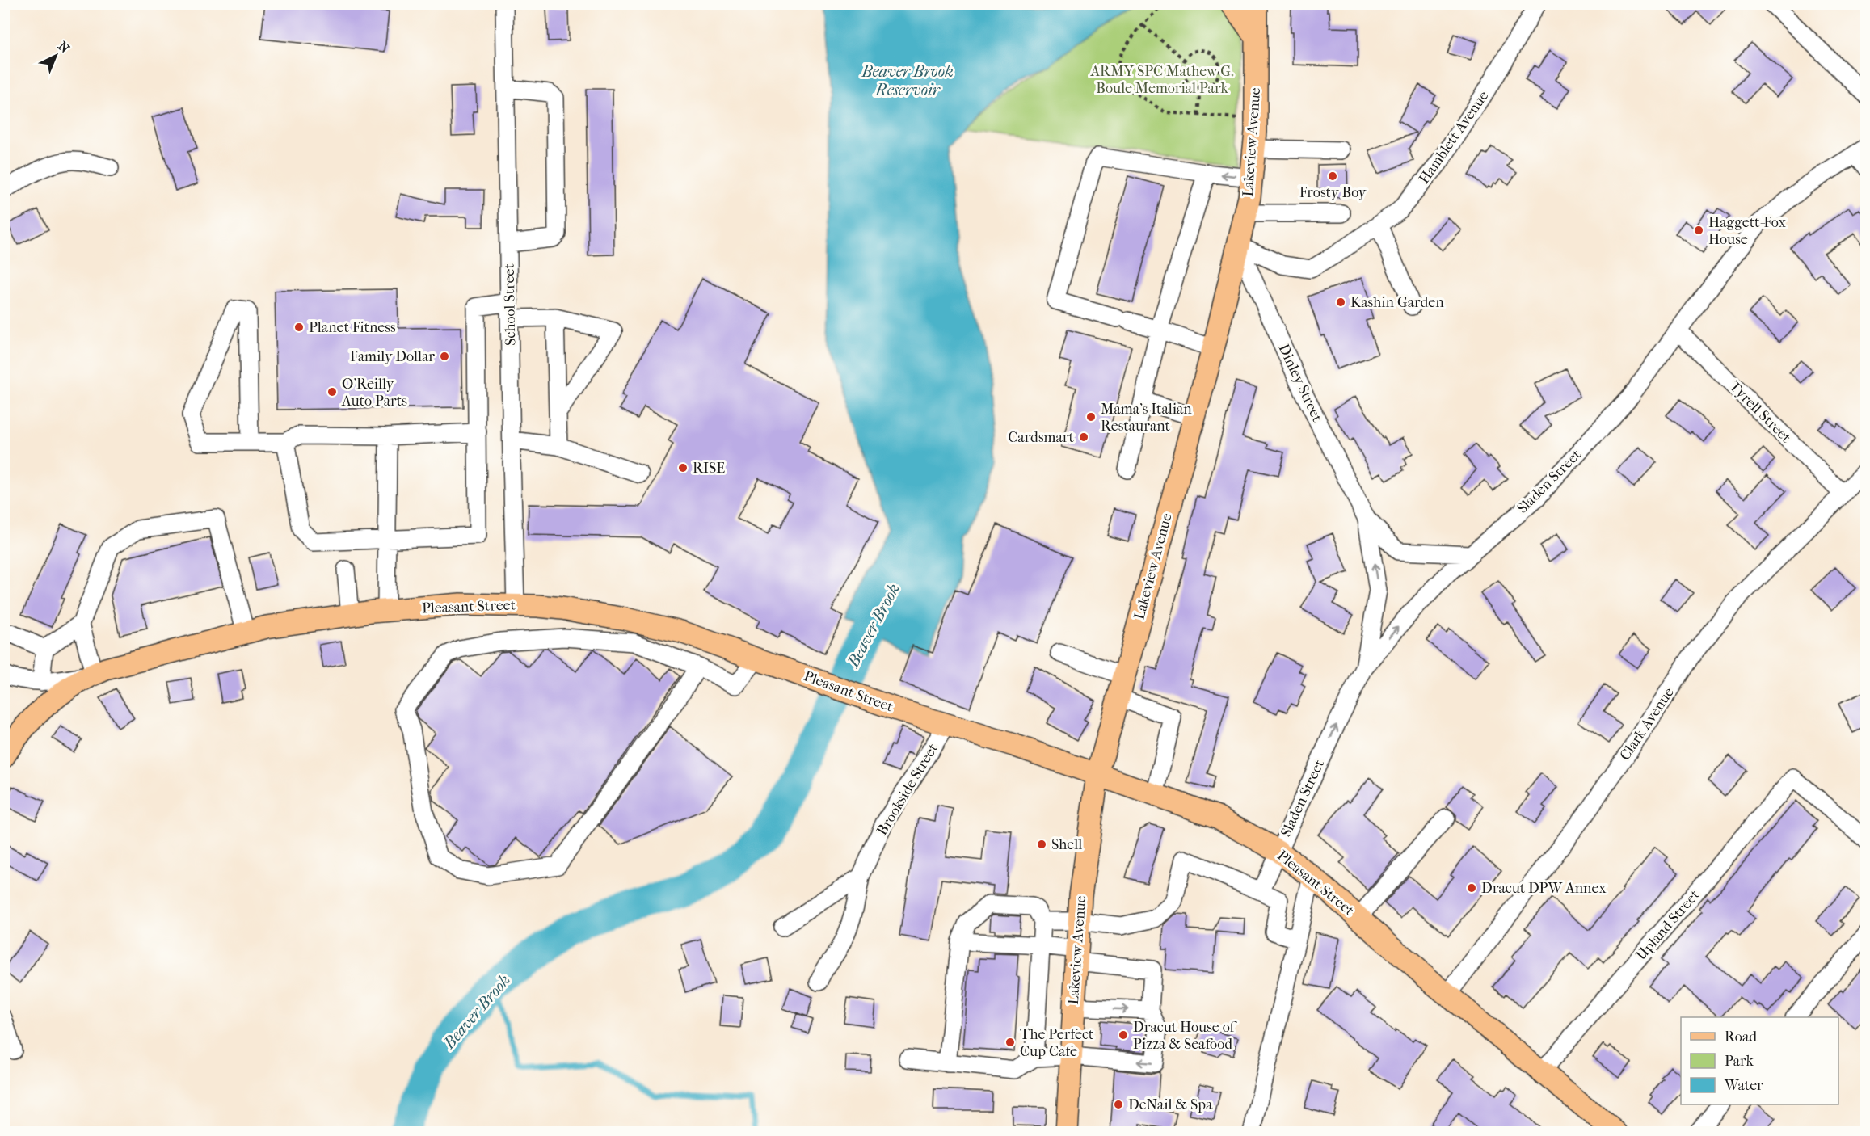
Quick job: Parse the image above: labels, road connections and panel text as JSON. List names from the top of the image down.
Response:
{
  "streets": {
    "main road": ["Lakeview Avenue", "Pleasant Street"],
    "street": [
      "Hamblett Avenue",
      "School Street",
      "Dinley Street",
      "Tyrell Street",
      "Sladen Street",
      "Clark Avenue",
      "Brookside Street",
      "Upland Street"
    ]
  },
  "crossings": [
    ["Hamblett Avenue", "Lakeview Avenue"],
    ["Hamblett Avenue", "Dinley Street"],
    ["Lakeview Avenue", "Dinley Street"],
    ["Lakeview Avenue", "Pleasant Street"],
    ["School Street", "Pleasant Street"],
    ["Dinley Street", "Sladen Street"],
    ["Tyrell Street", "Sladen Street"],
    ["Tyrell Street", "Clark Avenue"],
    ["Sladen Street", "Pleasant Street"],
    ["Pleasant Street", "Clark Avenue"],
    ["Pleasant Street", "Brookside Street"],
    ["Pleasant Street", "Upland Street"]
  ],
  "one_way": ["Sladen Street"],
  "water": ["Beaver Brook Reservoir", "Beaver Brook"],
  "parks": ["ARMY SPC Mathew G. Boule Memorial Park"],
  "places": [
    "Frosty Boy",
    "Haggett-Fox House",
    "Kashin Garden",
    "Planet Fitness",
    "Family Dollar",
    "O'Reilly Auto Parts",
    "Mama's Italian Restaurant",
    "Cardsmart",
    "RISE",
    "Shell",
    "Dracut DPW Annex",
    "Dracut House of Pizza & Seafood",
    "The Perfect Cup Cafe",
    "DeNail & Spa"
  ],
  "legend": ["Road", "Park", "Water"],
  "north": "top right"
}
